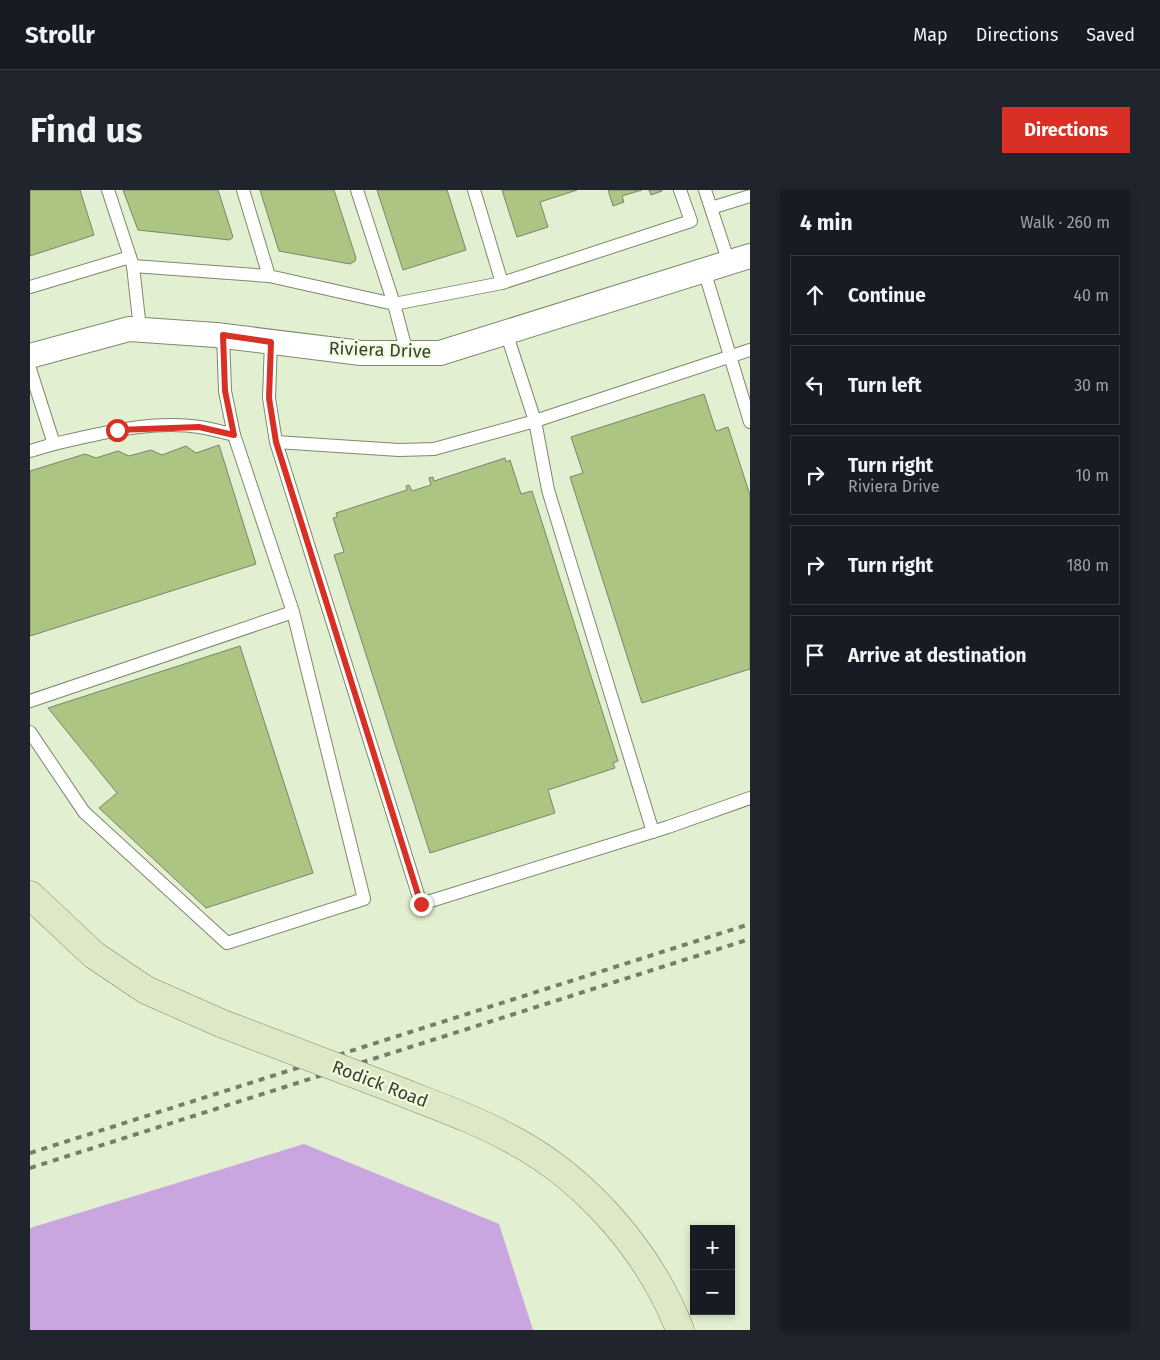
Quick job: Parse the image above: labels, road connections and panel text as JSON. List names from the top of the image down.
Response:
{
  "streets": {
    "street": ["Riviera Drive", "Rodick Road"]
  },
  "page": {
    "header": "Strollr",
    "nav": ["Map", "Directions", "Saved"],
    "buttons": "Directions",
    "title": "Find us",
    "heading": ["4 min", "Walk · 260 m"],
    "list": [
      ["Continue", "40 m"],
      ["Turn left", "30 m"],
      ["Turn right", "Riviera Drive", "10 m"],
      ["Turn right", "180 m"],
      "Arrive at destination"
    ],
    "map_buttons": ["+", "−"]
  }
}
